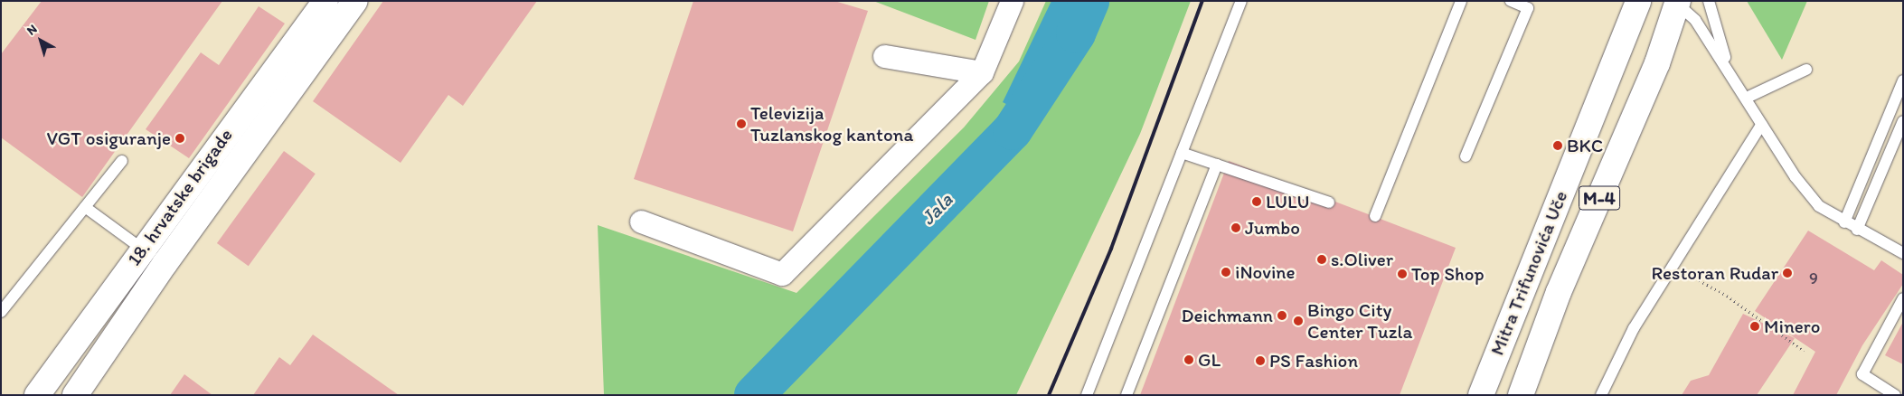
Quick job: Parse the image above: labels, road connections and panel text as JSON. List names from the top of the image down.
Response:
{
  "streets": {
    "main road": ["18. hrvatske brigade", "M-4", "Mitra Trifunovića Uče"]
  },
  "water": ["Jala"],
  "places": [
    "Televizija Tuzlanskog kantona",
    "VGT osiguranje",
    "BKC",
    "LULU",
    "Jumbo",
    "s.Oliver",
    "iNovine",
    "Restoran Rudar",
    "Top Shop",
    "Deichmann",
    "Bingo City Center Tuzla",
    "Minero",
    "GL",
    "PS Fashion"
  ],
  "house_numbers": ["9"],
  "north": "top left"
}
